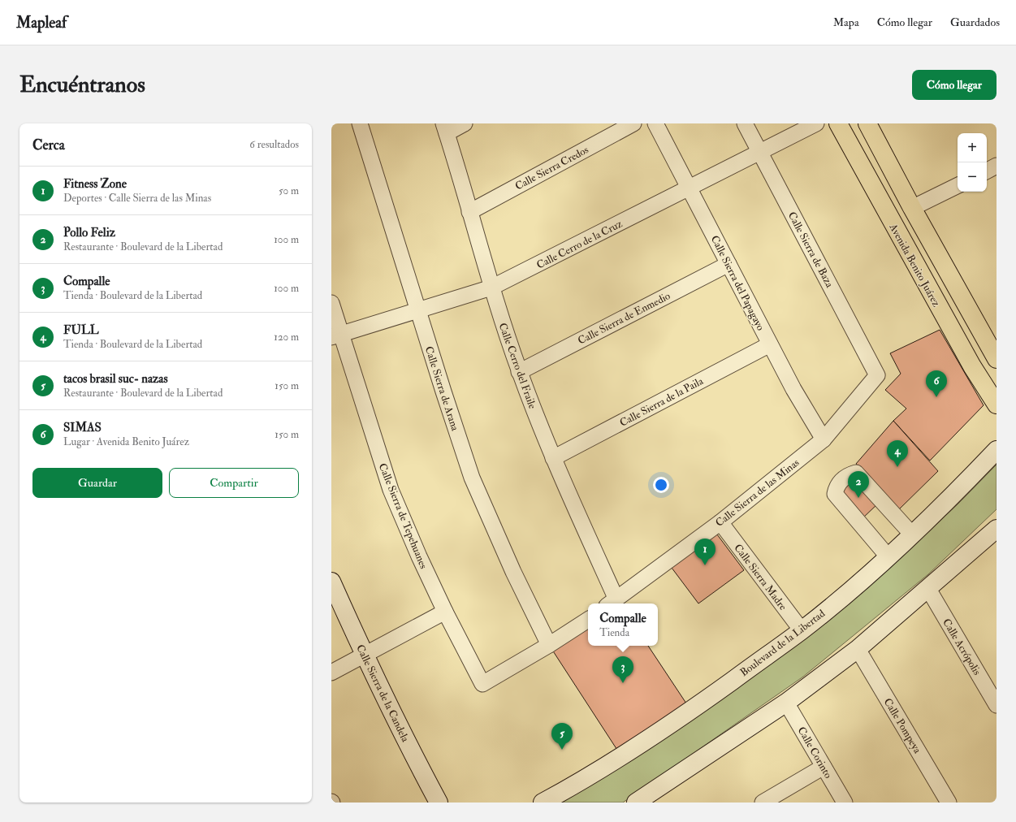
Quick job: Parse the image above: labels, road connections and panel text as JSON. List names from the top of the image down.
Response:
{
  "streets": {
    "main road": ["Avenida Benito Juárez", "Boulevard de la Libertad", "Calle Sierra de la Candela"],
    "street": [
      "Calle Sierra Credos",
      "Calle Cerro de la Cruz",
      "Calle Sierra de Baza",
      "Calle Sierra del Papagayo",
      "Calle Sierra de Enmedio",
      "Calle Cerro del Fraile",
      "Calle Sierra de Arana",
      "Calle Sierra de la Paila",
      "Calle Sierra de las Minas",
      "Calle Sierra de Tepehuanes",
      "Calle Sierra Madre",
      "Calle Acrópolis",
      "Calle Pompeya",
      "Calle Corinto"
    ]
  },
  "crossings": [
    ["Calle Sierra Credos", "Calle Cerro del Fraile"],
    ["Calle Cerro de la Cruz", "Calle Sierra de Baza"],
    ["Calle Cerro de la Cruz", "Calle Sierra del Papagayo"],
    ["Calle Cerro de la Cruz", "Calle Cerro del Fraile"],
    ["Calle Cerro de la Cruz", "Calle Sierra de Arana"],
    ["Calle Cerro de la Cruz", "Calle Sierra de Tepehuanes"],
    ["Calle Sierra de Baza", "Calle Sierra de las Minas"],
    ["Calle Sierra del Papagayo", "Calle Sierra de Enmedio"],
    ["Calle Sierra del Papagayo", "Calle Sierra de la Paila"],
    ["Calle Sierra del Papagayo", "Calle Sierra de las Minas"],
    ["Calle Sierra de Enmedio", "Calle Cerro del Fraile"],
    ["Calle Cerro del Fraile", "Calle Sierra de la Paila"],
    ["Calle Cerro del Fraile", "Calle Sierra de las Minas"],
    ["Calle Sierra de Arana", "Calle Sierra de Tepehuanes"],
    ["Calle Sierra de las Minas", "Calle Sierra Madre"],
    ["Calle Sierra Madre", "Boulevard de la Libertad"]
  ],
  "page": {
    "header": "Mapleaf",
    "nav": ["Mapa", "Cómo llegar", "Guardados"],
    "buttons": [
      "Cómo llegar",
      ["Guardar", "Compartir"]
    ],
    "title": "Encuéntranos",
    "heading": ["Cerca", "6 resultados"],
    "map_buttons": ["+", "−"],
    "list": [
      {
        "mark": "1",
        "name": "Fitness Zone",
        "note": "Deportes · Calle Sierra de las Minas",
        "value": "50 m"
      },
      {
        "mark": "2",
        "name": "Pollo Feliz",
        "note": "Restaurante · Boulevard de la Libertad",
        "value": "100 m"
      },
      {
        "mark": "3",
        "name": "Compalle",
        "note": "Tienda · Boulevard de la Libertad",
        "value": "100 m"
      },
      {
        "mark": "4",
        "name": "FULL",
        "note": "Tienda · Boulevard de la Libertad",
        "value": "120 m"
      },
      {
        "mark": "5",
        "name": "tacos brasil suc- nazas",
        "note": "Restaurante · Boulevard de la Libertad",
        "value": "150 m"
      },
      {
        "mark": "6",
        "name": "SIMAS",
        "note": "Lugar · Avenida Benito Juárez",
        "value": "150 m"
      }
    ],
    "pins": [
      "6",
      "4",
      "2",
      "1",
      "3",
      "5"
    ],
    "popup": ["Compalle", "Tienda"]
  }
}
